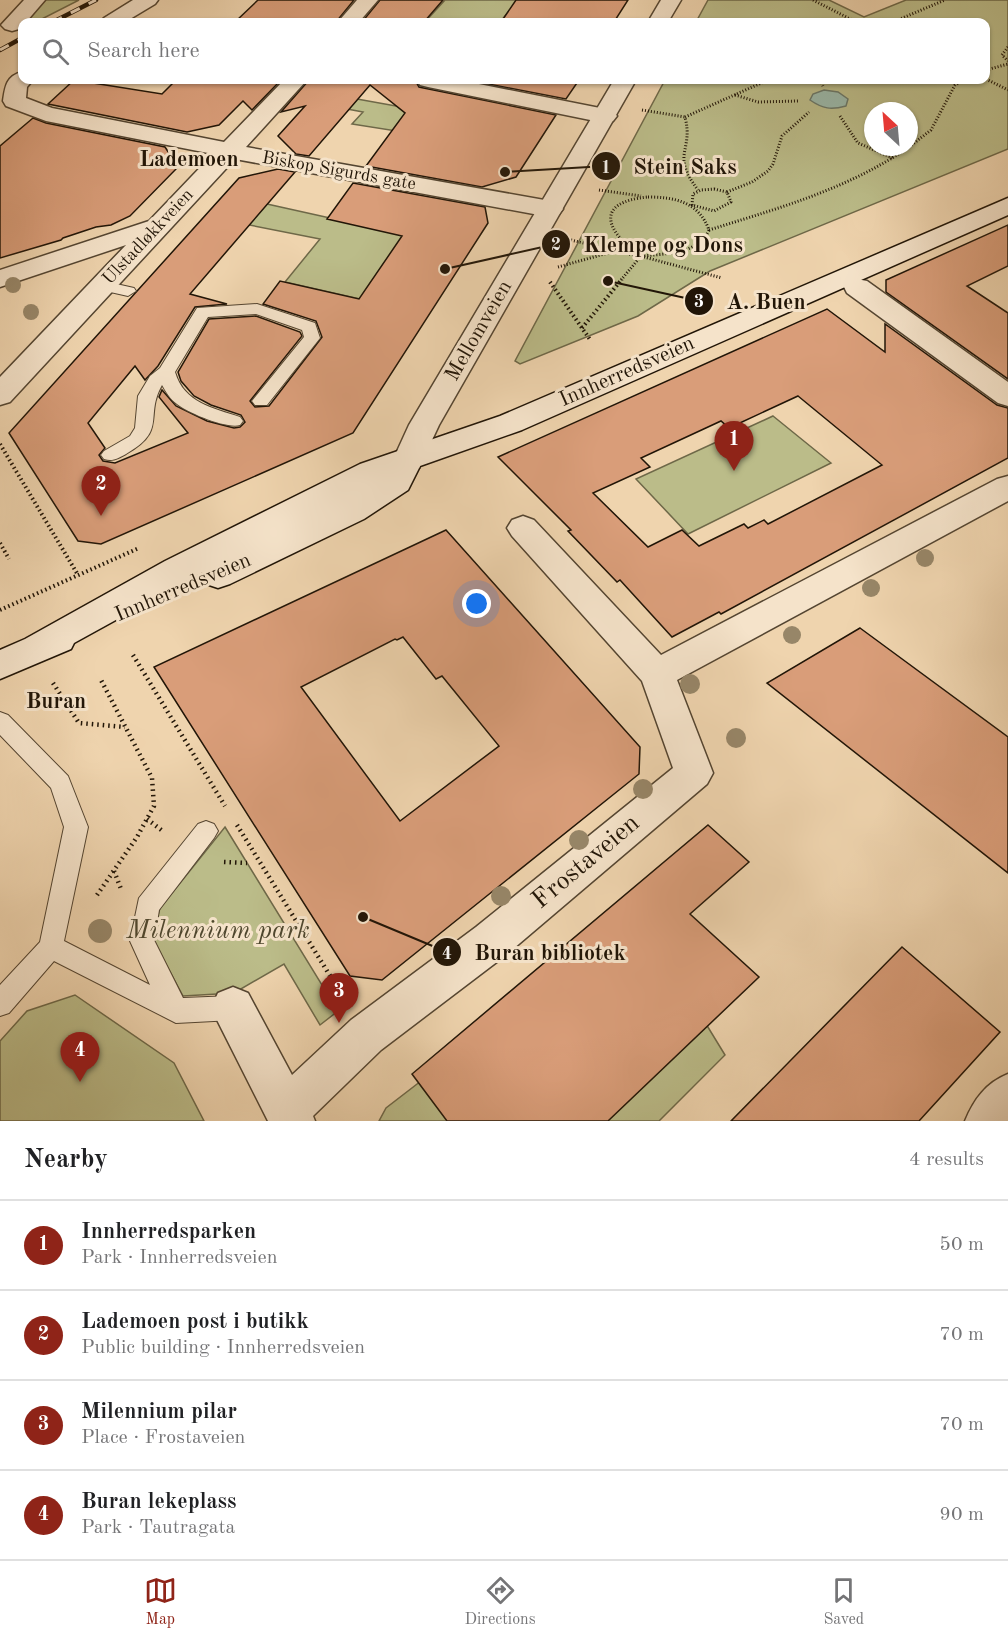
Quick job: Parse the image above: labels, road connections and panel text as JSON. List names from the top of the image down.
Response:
{
  "streets": {
    "street": [
      "Biskop Sigurds gate",
      "Ulstadløkkveien",
      "Mellomveien",
      "Innherredsveien",
      "Frostaveien"
    ]
  },
  "crossings": [
    ["Biskop Sigurds gate", "Ulstadløkkveien"],
    ["Biskop Sigurds gate", "Mellomveien"],
    ["Mellomveien", "Innherredsveien"]
  ],
  "districts": ["Lademoen", "Buran"],
  "parks": ["Milennium park"],
  "places": [
    "Stein Saks",
    "Klempe og Dons",
    "A. Buen",
    "Buran bibliotek"
  ],
  "north": "top left",
  "page": {
    "search": "Search here",
    "pins": [
      "1",
      "2",
      "3",
      "4"
    ],
    "heading": ["Nearby", "4 results"],
    "list": [
      {
        "mark": "1",
        "name": "Innherredsparken",
        "note": "Park · Innherredsveien",
        "value": "50 m"
      },
      {
        "mark": "2",
        "name": "Lademoen post i butikk",
        "note": "Public building · Innherredsveien",
        "value": "70 m"
      },
      {
        "mark": "3",
        "name": "Milennium pilar",
        "note": "Place · Frostaveien",
        "value": "70 m"
      },
      {
        "mark": "4",
        "name": "Buran lekeplass",
        "note": "Park · Tautragata",
        "value": "90 m"
      }
    ],
    "nav": ["Map", "Directions", "Saved"]
  }
}
